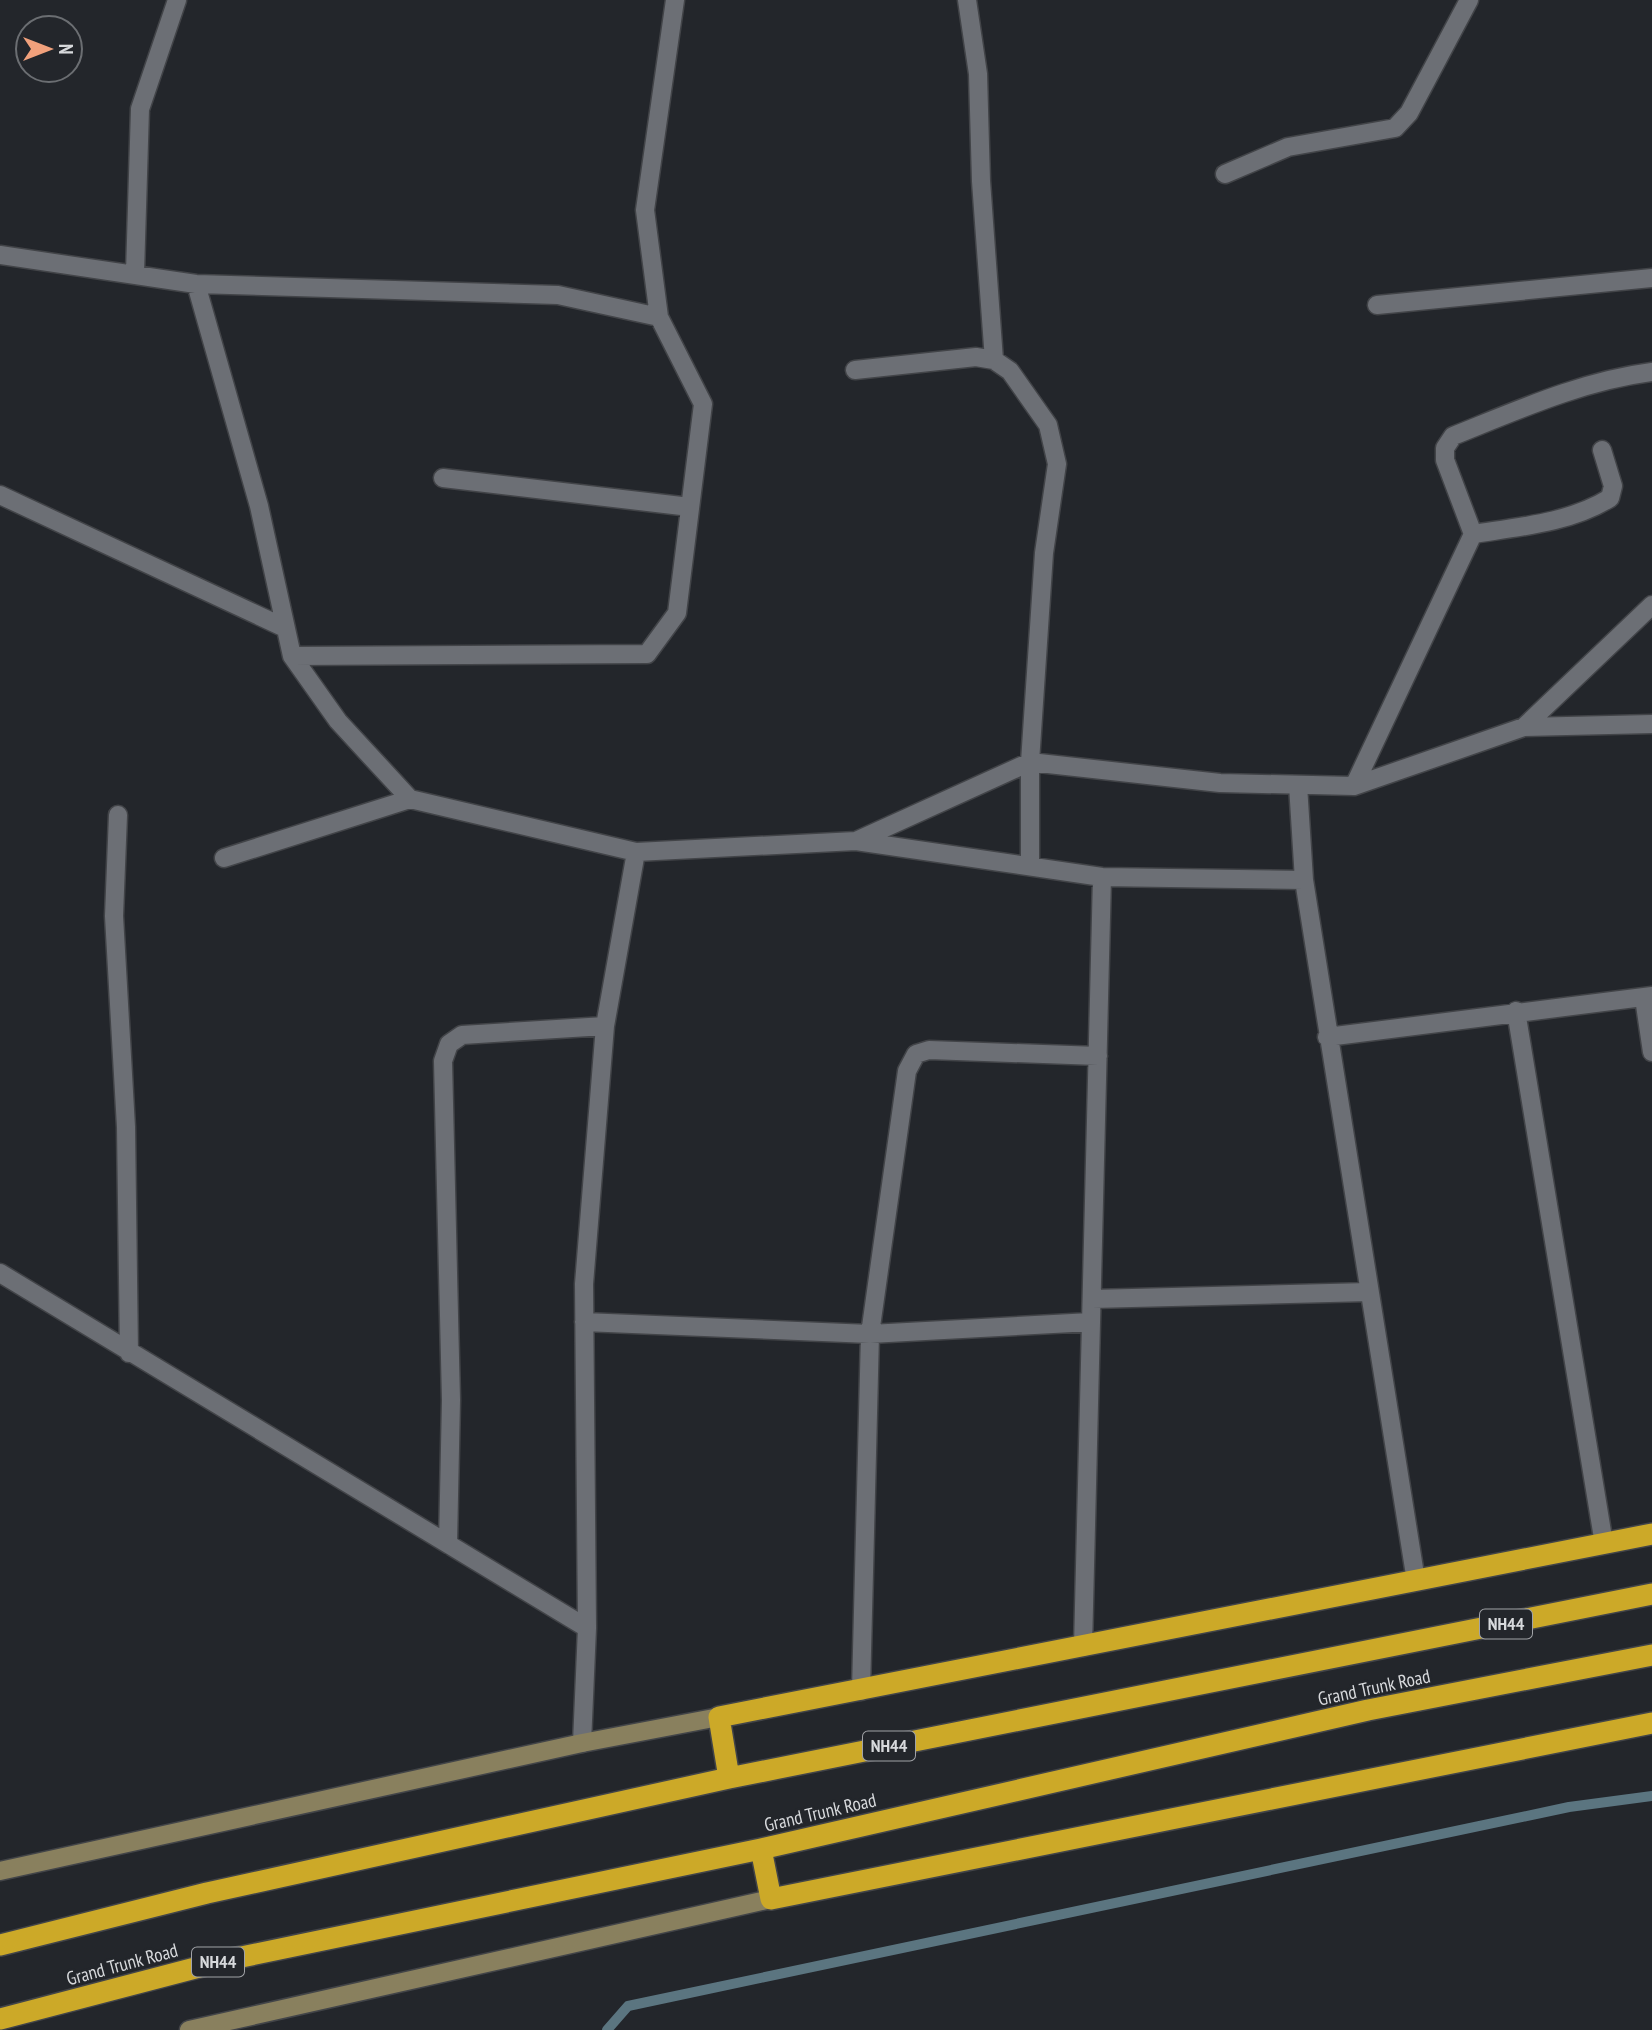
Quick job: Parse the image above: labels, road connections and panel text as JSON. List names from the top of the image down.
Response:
{
  "streets": {
    "highway": ["NH44", "Grand Trunk Road"]
  },
  "north": "right"
}
